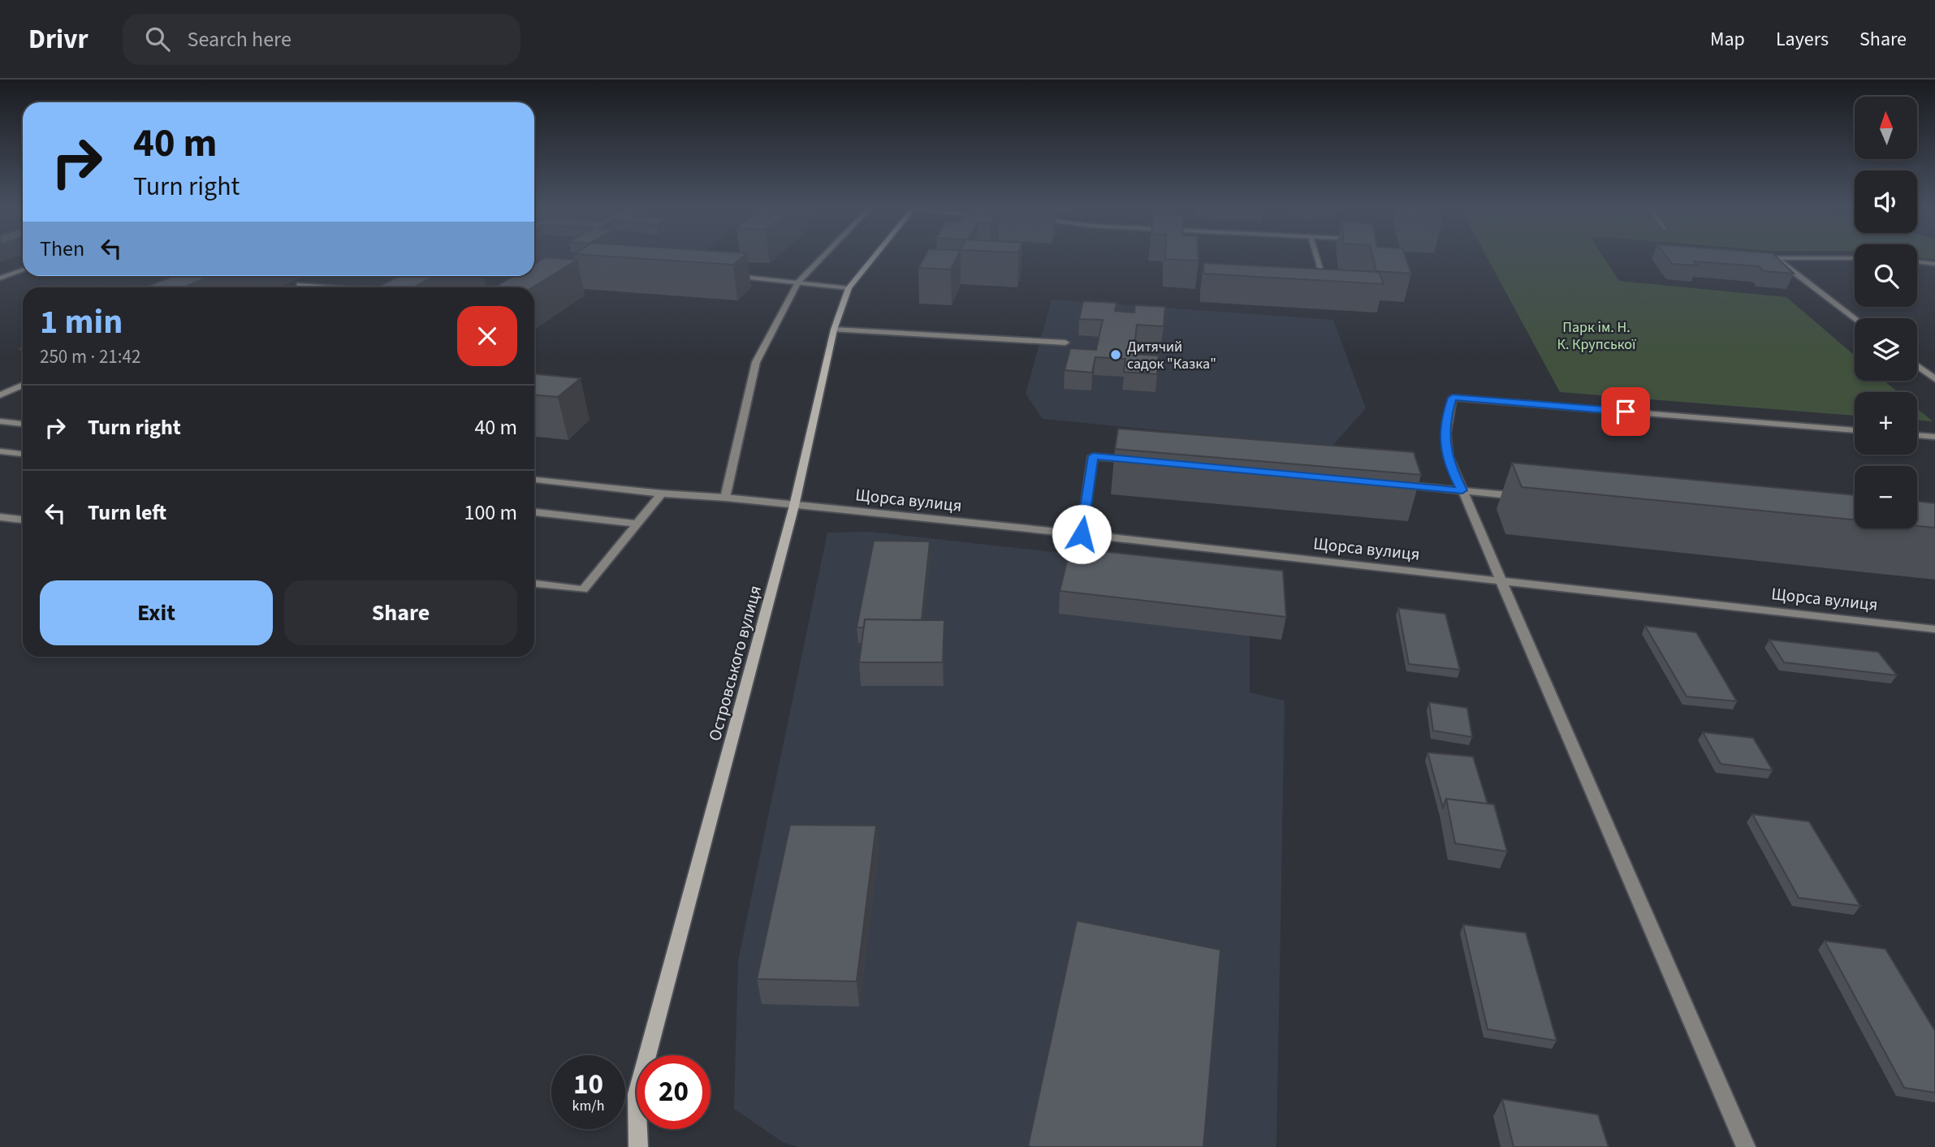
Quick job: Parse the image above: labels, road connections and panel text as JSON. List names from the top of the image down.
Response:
{
  "streets": {
    "main road": ["Островського вулиця"],
    "street": ["Щорса вулиця"]
  },
  "crossings": [
    ["Щорса вулиця", "Островського вулиця"]
  ],
  "parks": ["Парк ім. Н. К. Крупської"],
  "places": ["Дитячий садок \"Казка\""],
  "north": "top",
  "page": {
    "header": "Drivr",
    "search": "Search here",
    "nav": ["Map", "Layers", "Share"],
    "map_buttons": ["+", "−"],
    "turn": ["40 m", "Turn right"],
    "then": "Then",
    "heading": ["1 min", "250 m · 21:42"],
    "list": [
      {
        "name": "Turn right",
        "value": "40 m"
      },
      {
        "name": "Turn left",
        "value": "100 m"
      }
    ],
    "buttons": ["Exit", "Share"],
    "speed": "10 km/h",
    "limit": "20"
  }
}
